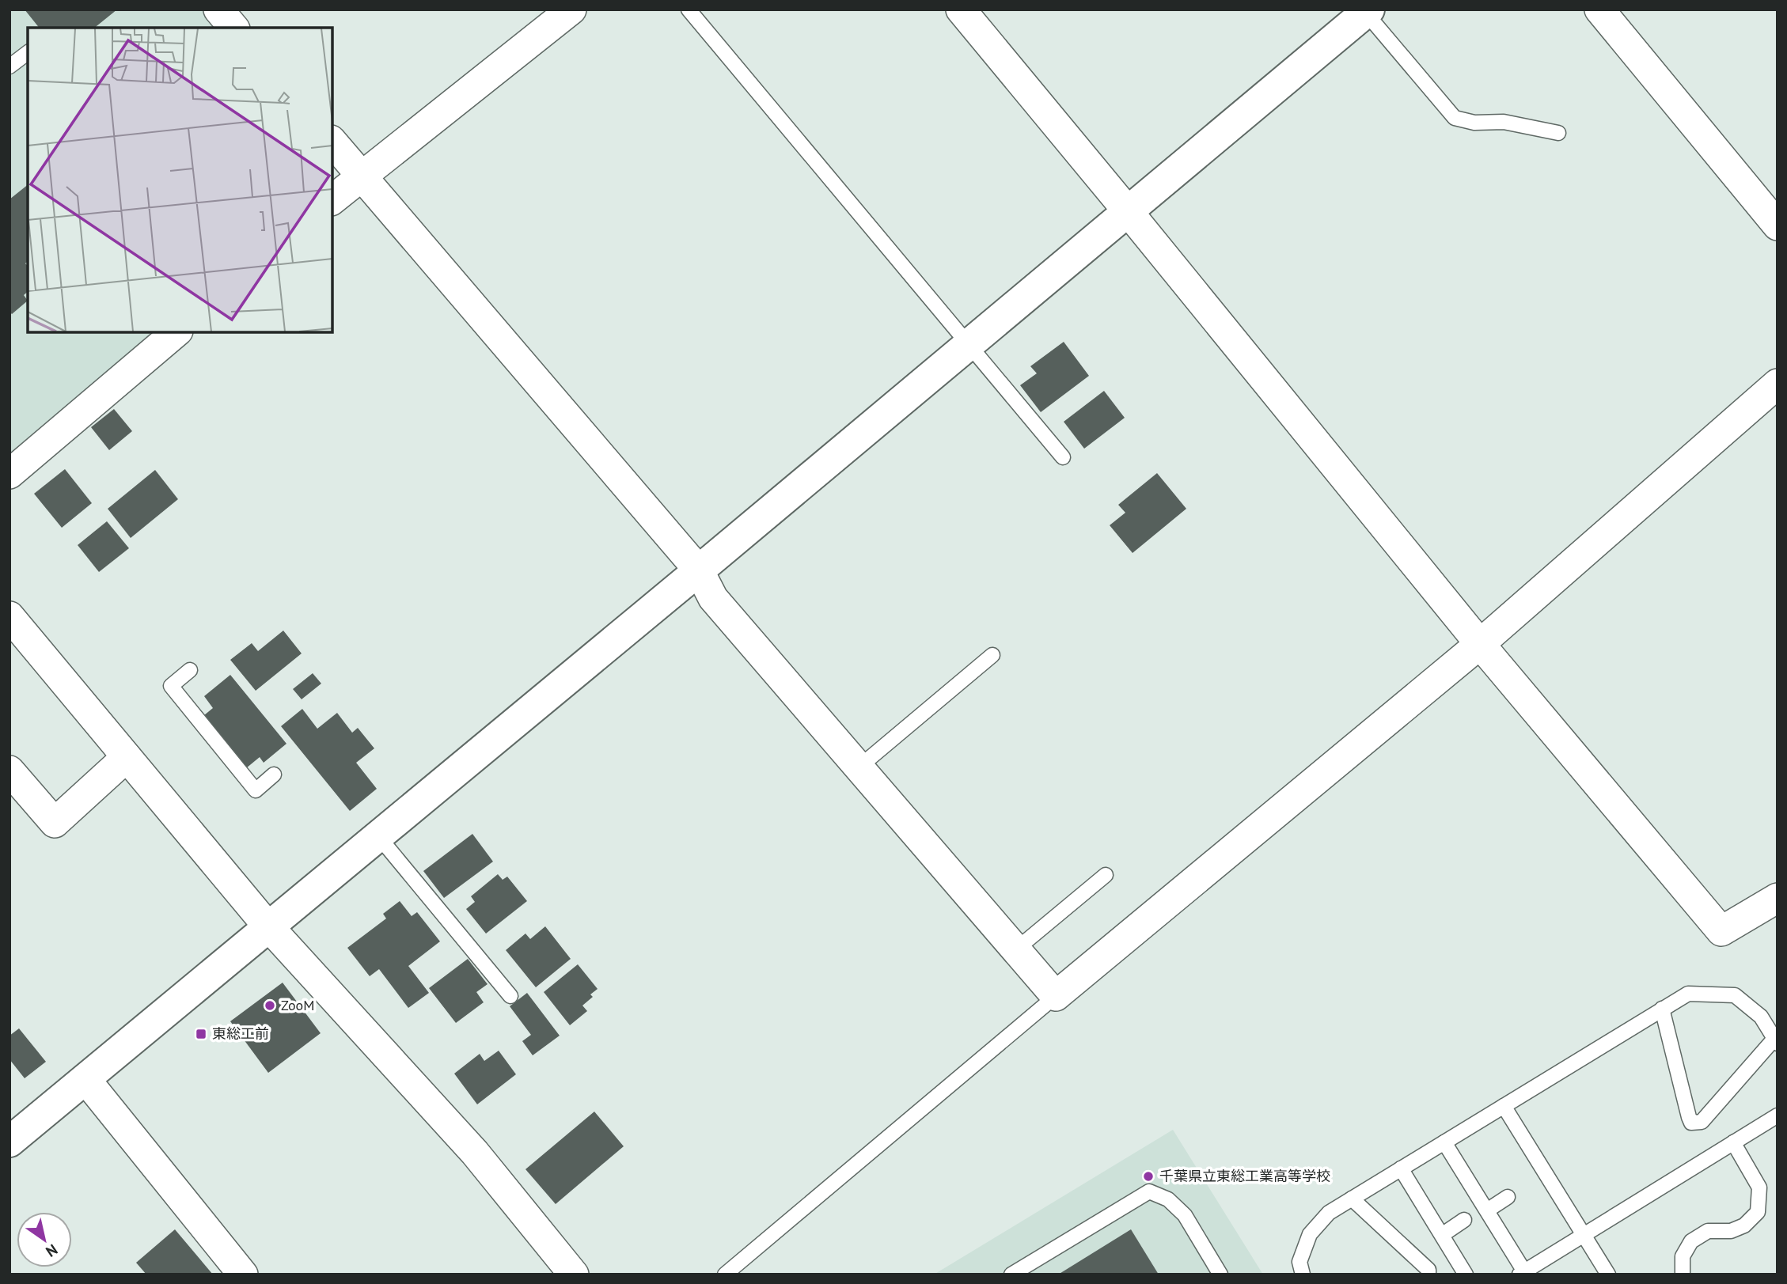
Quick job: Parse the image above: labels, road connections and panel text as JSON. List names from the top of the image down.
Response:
{
  "places": {
    "other": ["ZooM", "千葉県立東総工業高等学校"],
    "transit": ["東総工前"]
  },
  "north": "bottom right"
}
